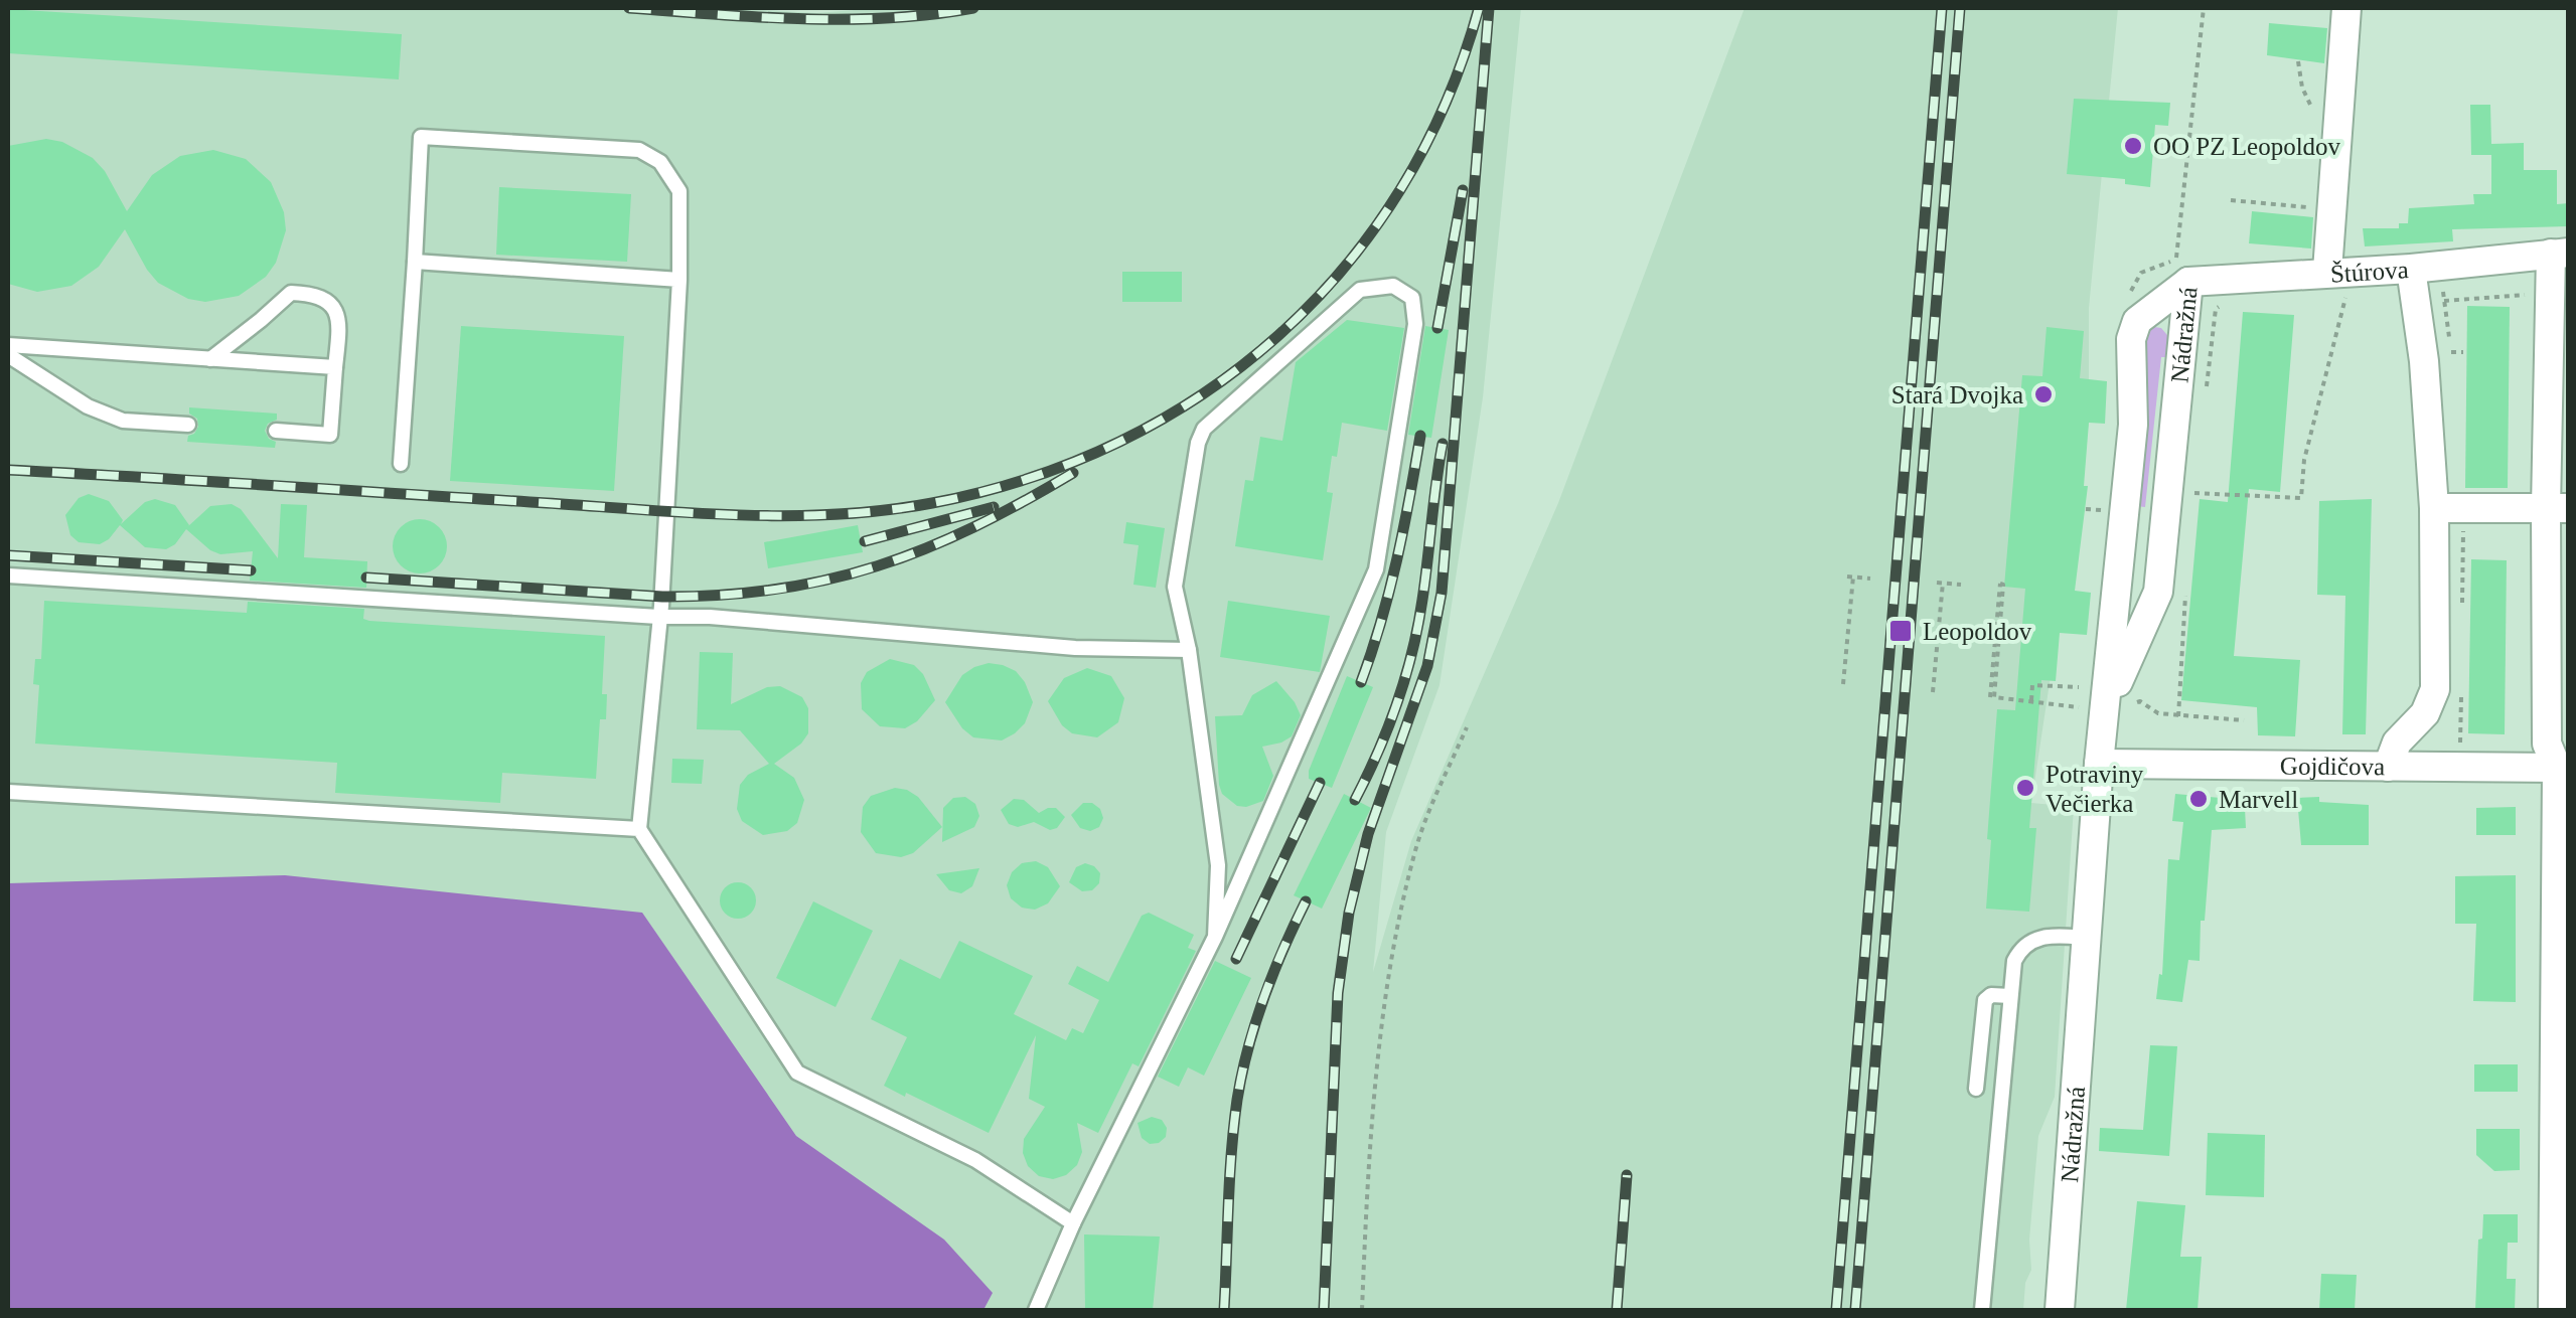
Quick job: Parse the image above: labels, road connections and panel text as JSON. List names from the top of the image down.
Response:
{
  "streets": {
    "street": ["Štúrova", "Nádražná", "Gojdičova"]
  },
  "crossings": [
    ["Štúrova", "Nádražná"],
    ["Štúrova", "Gojdičova"],
    ["Nádražná", "Gojdičova"]
  ],
  "places": {
    "other": [
      "OO PZ Leopoldov",
      "Stará Dvojka",
      "Potraviny Večierka",
      "Marvell"
    ],
    "transit": ["Leopoldov"]
  }
}
